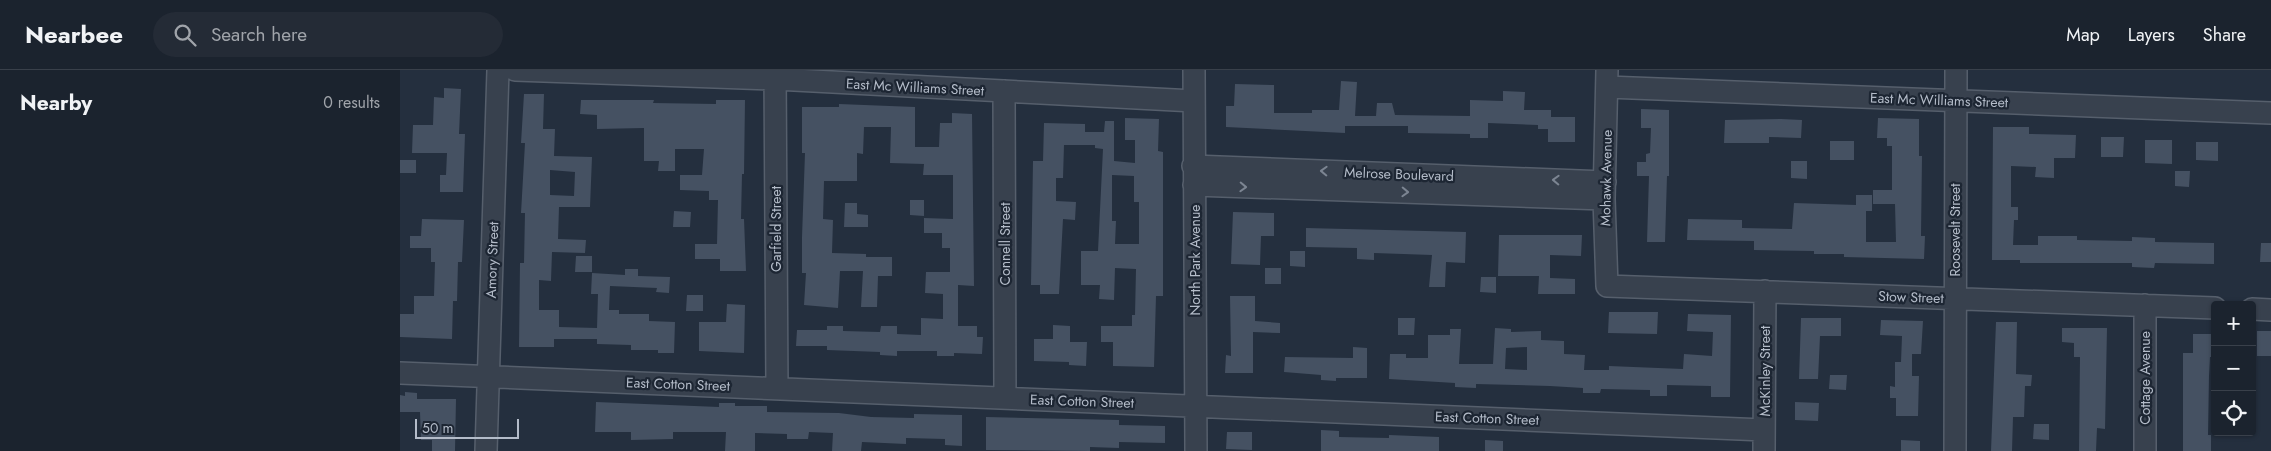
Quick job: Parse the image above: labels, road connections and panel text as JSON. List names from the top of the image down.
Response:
{
  "streets": {
    "street": [
      "East Mc Williams Street",
      "Melrose Boulevard",
      "Mohawk Avenue",
      "Garfield Street",
      "Roosevelt Street",
      "Connell Street",
      "Amory Street",
      "North Park Avenue",
      "Stow Street",
      "McKinley Street",
      "Cottage Avenue",
      "East Cotton Street"
    ]
  },
  "crossings": [
    ["East Mc Williams Street", "Mohawk Avenue"],
    ["East Mc Williams Street", "Garfield Street"],
    ["East Mc Williams Street", "Roosevelt Street"],
    ["East Mc Williams Street", "Connell Street"],
    ["East Mc Williams Street", "North Park Avenue"],
    ["Melrose Boulevard", "Mohawk Avenue"],
    ["Melrose Boulevard", "North Park Avenue"],
    ["Mohawk Avenue", "Stow Street"],
    ["Garfield Street", "East Cotton Street"],
    ["Roosevelt Street", "Stow Street"],
    ["Connell Street", "East Cotton Street"],
    ["Amory Street", "East Cotton Street"],
    ["North Park Avenue", "East Cotton Street"],
    ["Stow Street", "McKinley Street"],
    ["Stow Street", "Cottage Avenue"],
    ["McKinley Street", "East Cotton Street"]
  ],
  "scale_bar": "50 m",
  "page": {
    "header": "Nearbee",
    "search": "Search here",
    "nav": ["Map", "Layers", "Share"],
    "heading": ["Nearby", "0 results"],
    "map_buttons": ["+", "−"],
    "scale": "50 m"
  }
}
